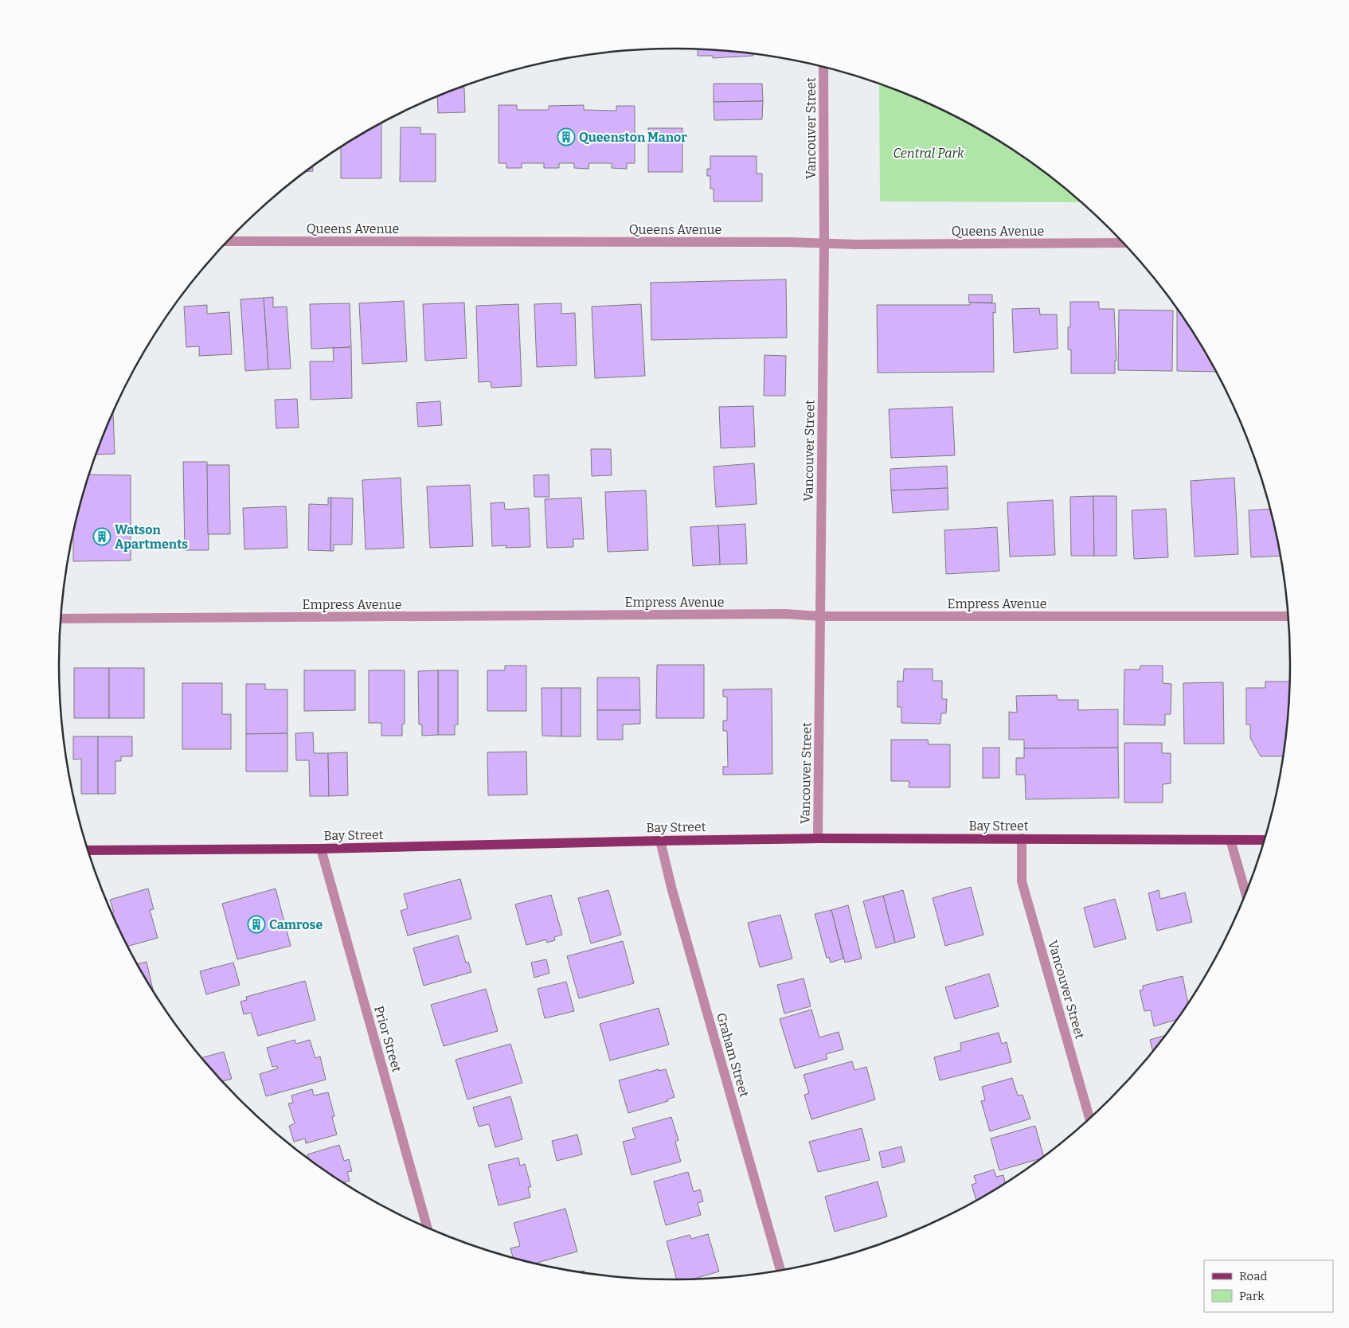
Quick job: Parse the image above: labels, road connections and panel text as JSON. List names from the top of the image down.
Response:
{
  "streets": {
    "main road": ["Bay Street"],
    "street": [
      "Vancouver Street",
      "Queens Avenue",
      "Empress Avenue",
      "Prior Street",
      "Graham Street"
    ]
  },
  "crossings": [
    ["Vancouver Street", "Queens Avenue"],
    ["Vancouver Street", "Empress Avenue"],
    ["Vancouver Street", "Bay Street"],
    ["Bay Street", "Prior Street"],
    ["Bay Street", "Graham Street"]
  ],
  "parks": ["Central Park"],
  "places": {
    "building": ["Queenston Manor", "Watson Apartments", "Camrose"]
  },
  "legend": ["Road", "Park"]
}
